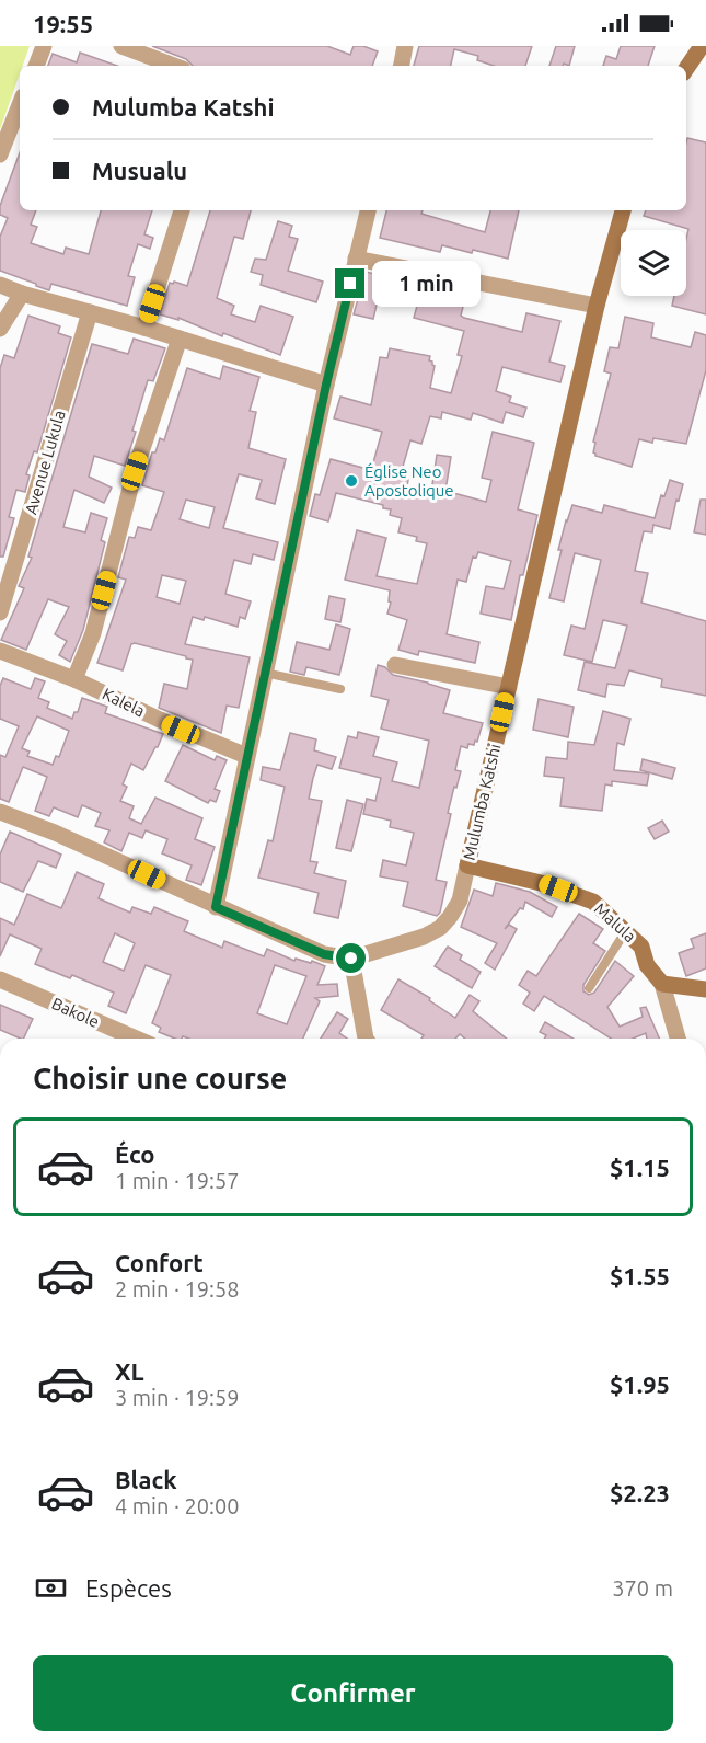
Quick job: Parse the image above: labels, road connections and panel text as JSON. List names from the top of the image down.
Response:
{
  "streets": {
    "street": [
      "Avenue Lukula",
      "Kalela",
      "Mulumba Katshi",
      "Malula",
      "Bakole"
    ]
  },
  "crossings": [
    ["Mulumba Katshi", "Malula"]
  ],
  "places": ["Église Neo Apostolique"],
  "page": {
    "status": "19:55",
    "banner": ["Mulumba Katshi", "Musualu"],
    "bubble": "1 min",
    "heading": "Choisir une course",
    "list": [
      {
        "name": "Éco",
        "note": "1 min · 19:57",
        "value": "$1.15"
      },
      {
        "name": "Confort",
        "note": "2 min · 19:58",
        "value": "$1.55"
      },
      {
        "name": "XL",
        "note": "3 min · 19:59",
        "value": "$1.95"
      },
      {
        "name": "Black",
        "note": "4 min · 20:00",
        "value": "$2.23"
      }
    ],
    "pay": ["Espèces", "370 m"],
    "buttons": "Confirmer"
  }
}
